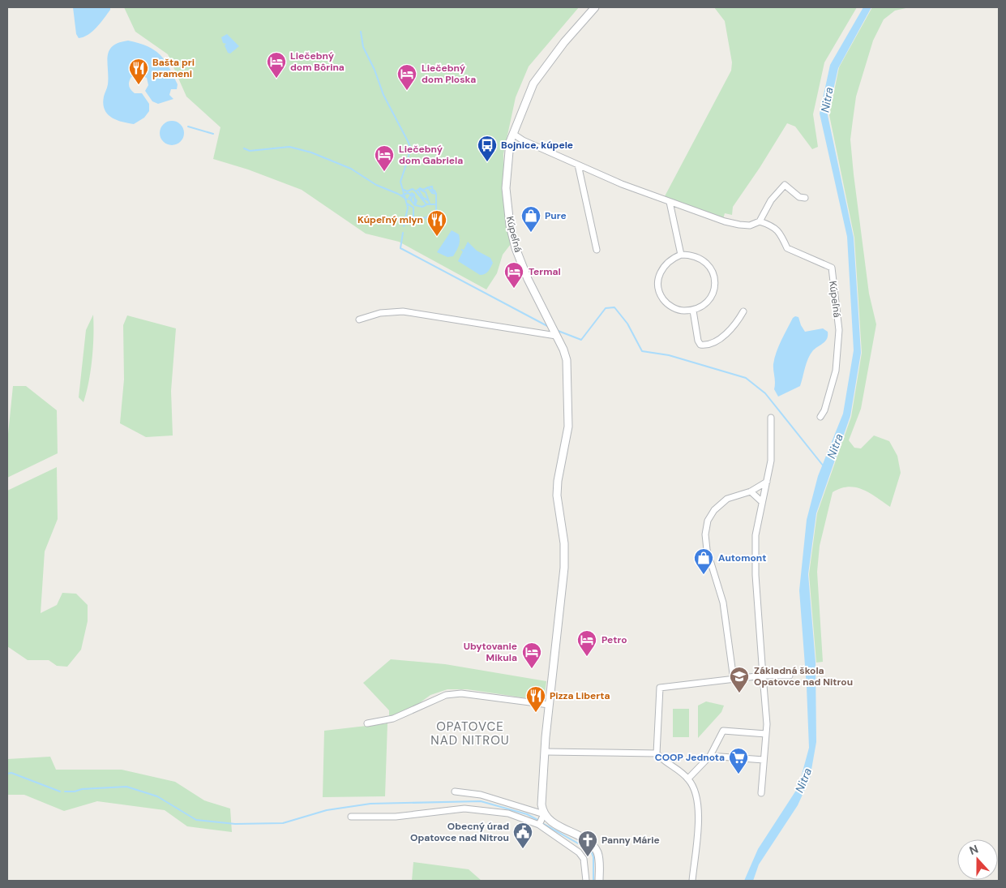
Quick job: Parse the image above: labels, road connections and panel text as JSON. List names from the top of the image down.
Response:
{
  "streets": {
    "street": ["Kúpeľná"]
  },
  "districts": ["OPATOVCE NAD NITROU"],
  "water": ["Nitra"],
  "places": {
    "hotel": [
      "Liečebný dom Bôrina",
      "Liečebný dom Ploska",
      "Liečebný dom Gabriela",
      "Termal",
      "Petro",
      "Ubytovanie Mikula"
    ],
    "restaurant": ["Bašta pri prameni", "Kúpeľný mlyn", "Pizza Liberta"],
    "bus stop": ["Bojnice, kúpele"],
    "shop": ["Pure", "Automont"],
    "school or university": ["Základná škola Opatovce nad Nitrou"],
    "supermarket": ["COOP Jednota"],
    "public building": ["Obecný úrad Opatovce nad Nitrou"],
    "church": ["Panny Márie"]
  },
  "north": "top"
}
